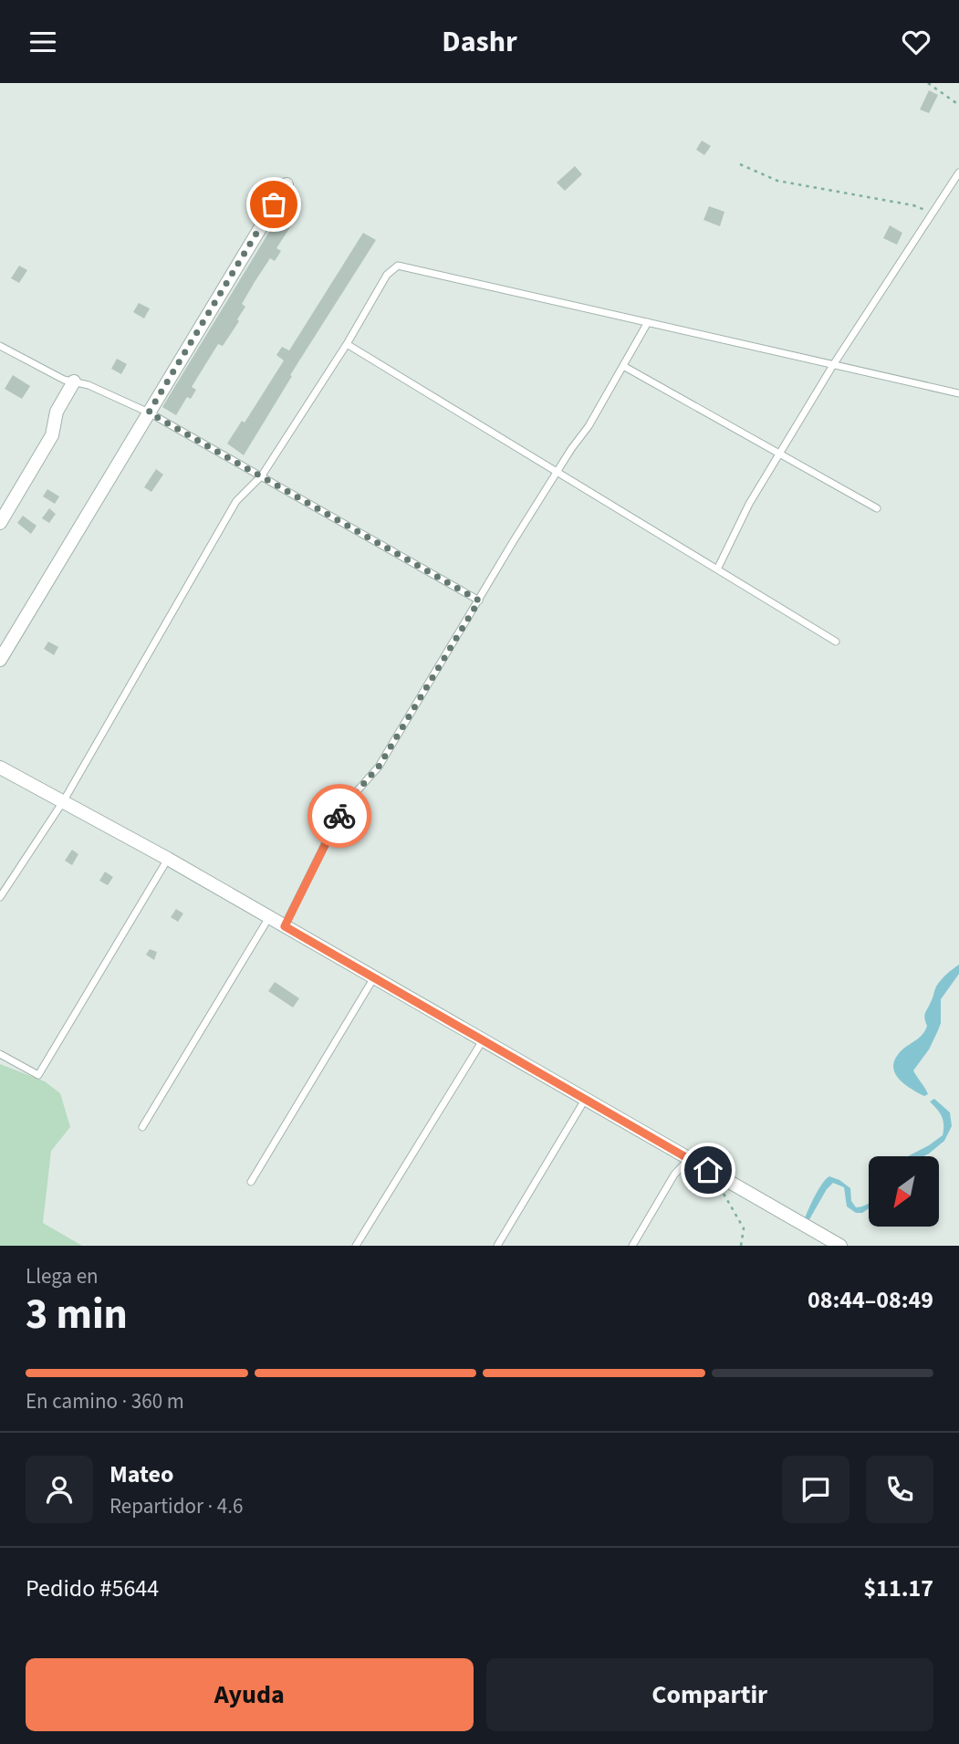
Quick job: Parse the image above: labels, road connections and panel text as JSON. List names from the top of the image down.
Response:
{
  "north": "bottom left",
  "page": {
    "header": "Dashr",
    "heading": ["3 min", "Llega en", "08:44–08:49"],
    "panel": [
      "Mateo",
      "Repartidor · 4.6",
      "Pedido #5644",
      "$11.17"
    ],
    "bar": "En camino · 360 m",
    "buttons": ["Ayuda", "Compartir"]
  }
}
